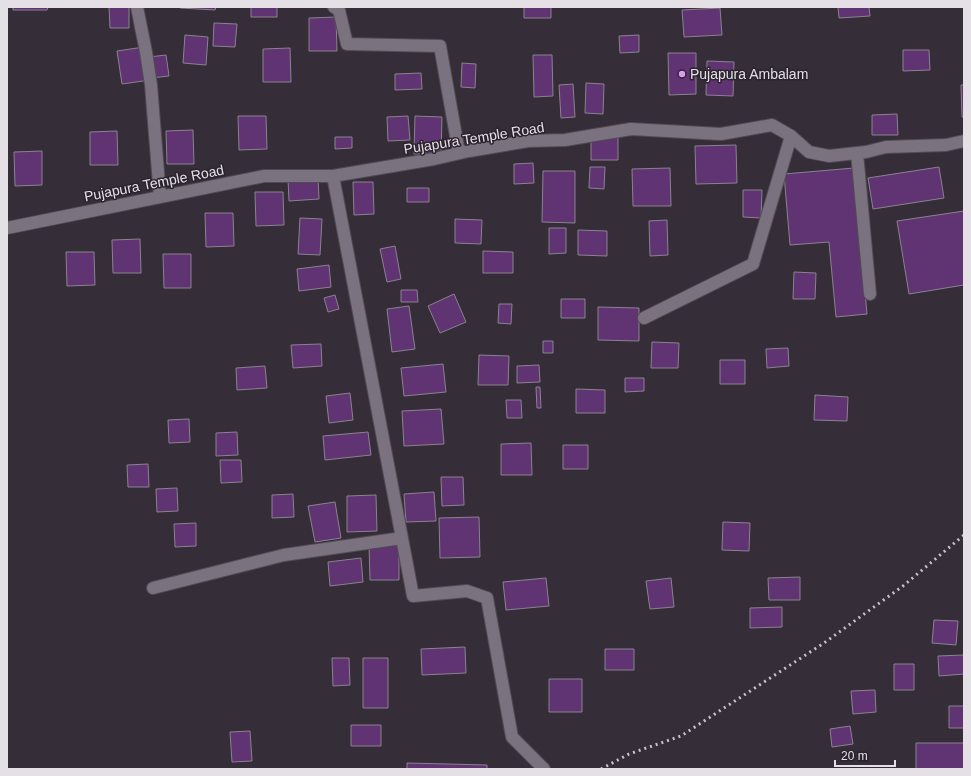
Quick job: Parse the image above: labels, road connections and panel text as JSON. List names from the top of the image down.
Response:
{
  "streets": {
    "street": ["Pujapura Temple Road"]
  },
  "places": ["Pujapura Ambalam"],
  "scale_bar": "20 m"
}
